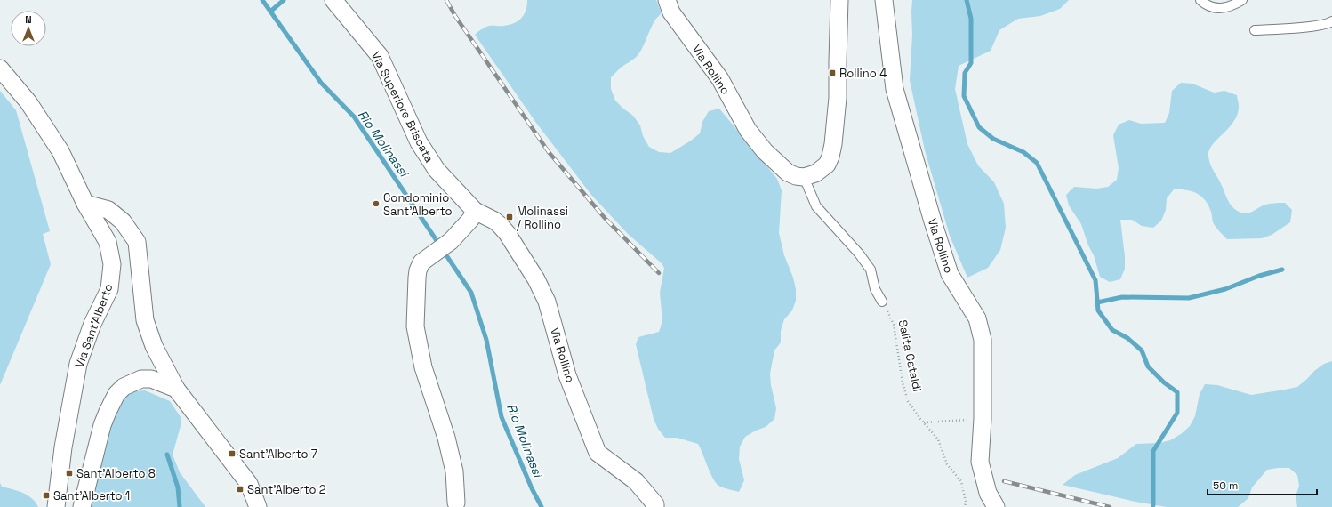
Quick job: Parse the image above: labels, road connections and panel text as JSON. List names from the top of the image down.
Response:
{
  "streets": {
    "street": ["Via Rollino", "Via Superiore Briscata", "Via Sant'Alberto"],
    "path": ["Salita Cataldi"]
  },
  "crossings": [
    ["Via Rollino", "Via Superiore Briscata"]
  ],
  "water": ["Rio Molinassi"],
  "places": {
    "transit": [
      "Rollino 4",
      "Molinassi / Rollino",
      "Sant'Alberto 7",
      "Sant'Alberto 8",
      "Sant'Alberto 2",
      "Sant'Alberto 1"
    ],
    "other": ["Condominio Sant'Alberto"]
  },
  "scale_bar": "50 m",
  "north": "top"
}
